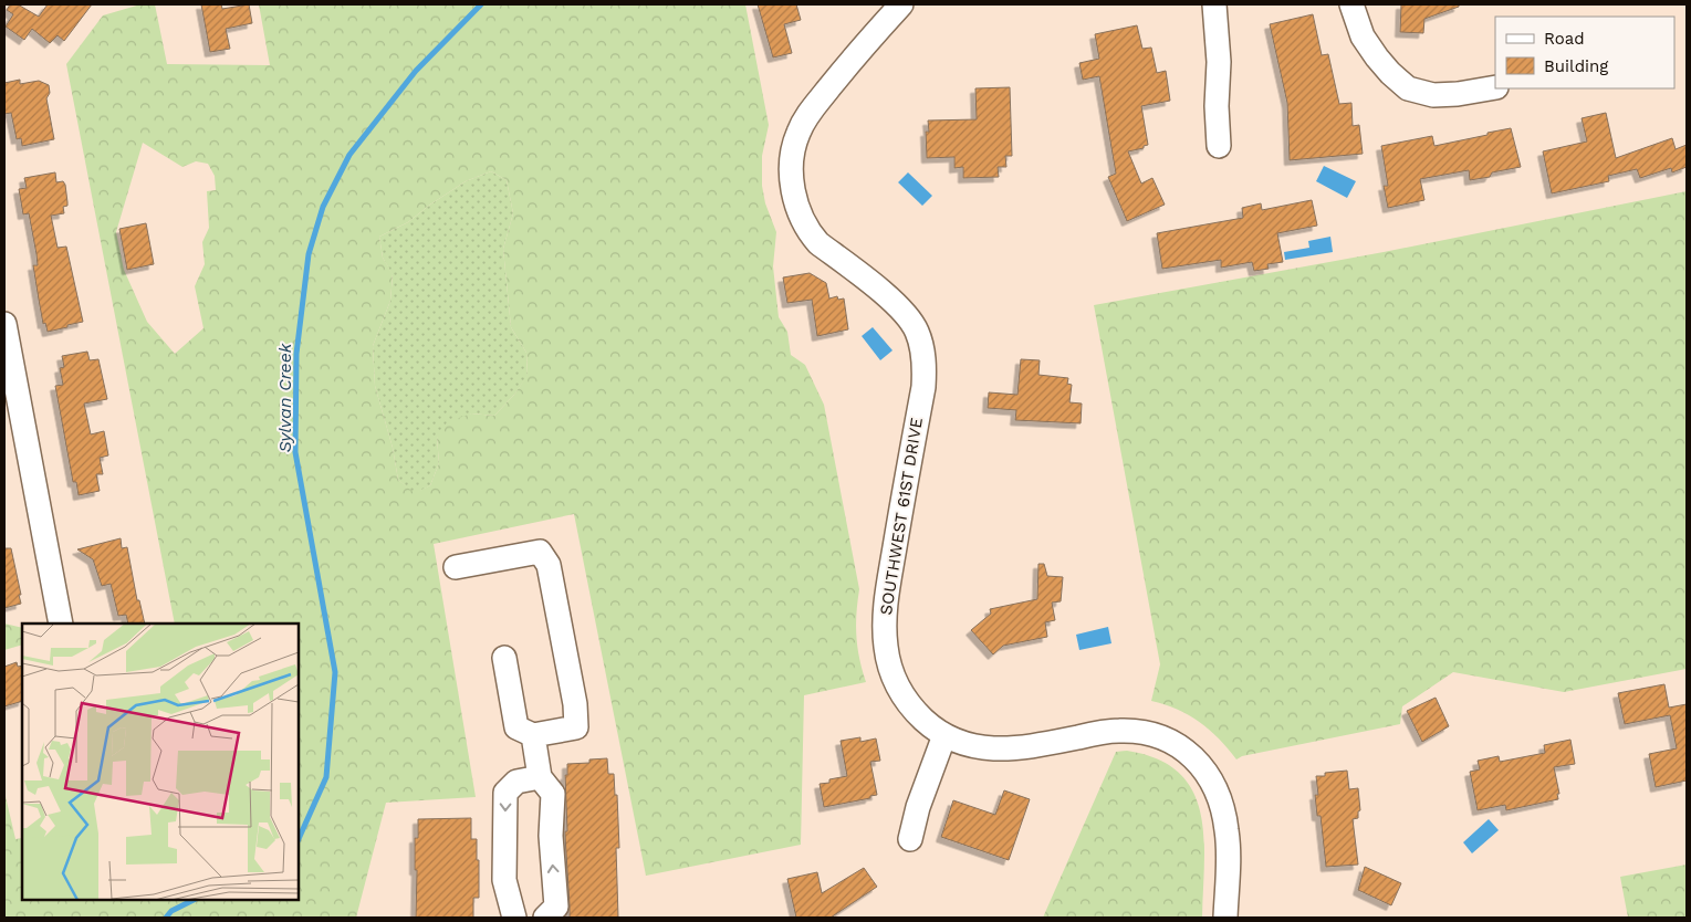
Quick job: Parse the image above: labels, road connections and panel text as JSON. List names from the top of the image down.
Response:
{
  "streets": {
    "street": ["SOUTHWEST 61ST DRIVE"]
  },
  "water": ["Sylvan Creek"],
  "legend": ["Road", "Building"]
}
